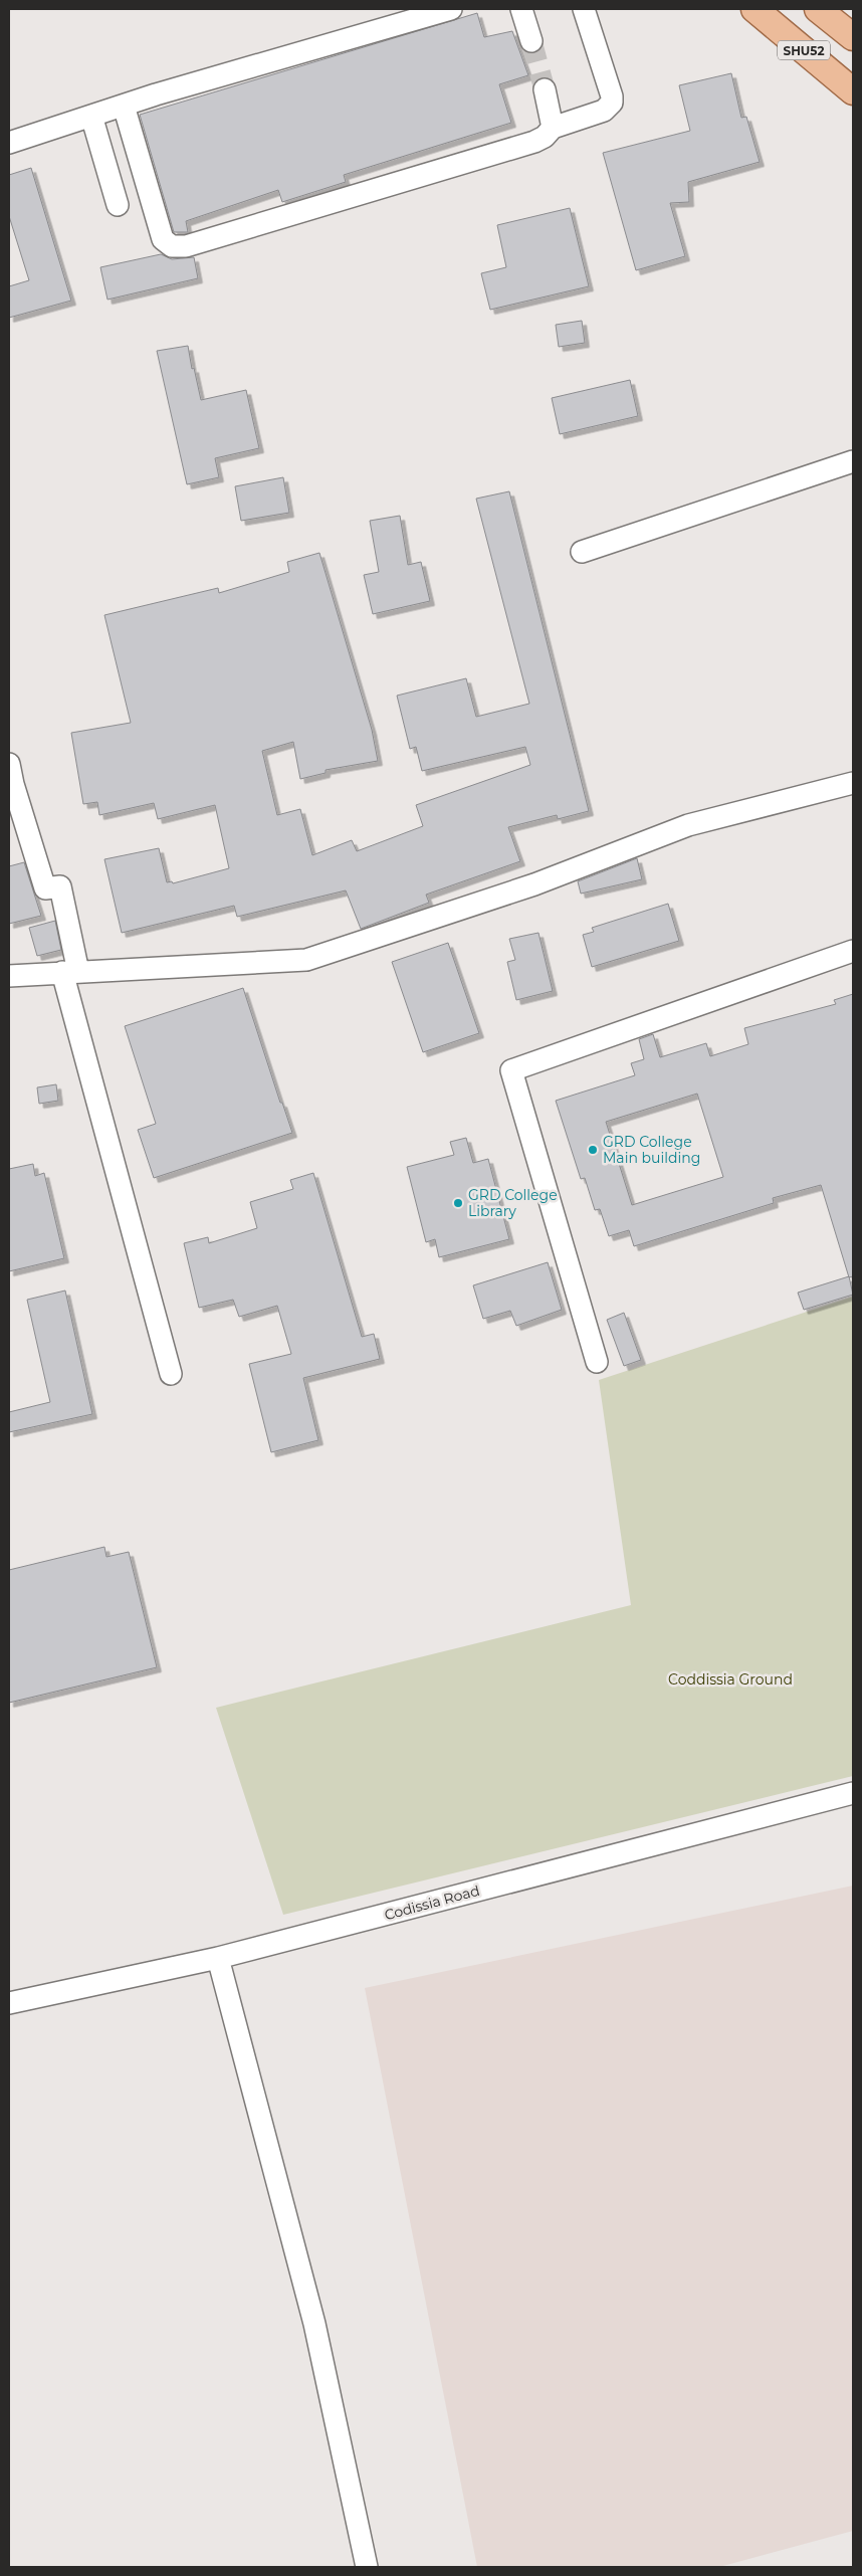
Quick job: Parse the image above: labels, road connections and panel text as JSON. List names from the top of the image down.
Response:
{
  "streets": {
    "main road": ["SHU52"],
    "street": ["Codissia Road"]
  },
  "parks": ["Coddissia Ground"],
  "places": ["GRD College Main building", "GRD College Library"]
}
